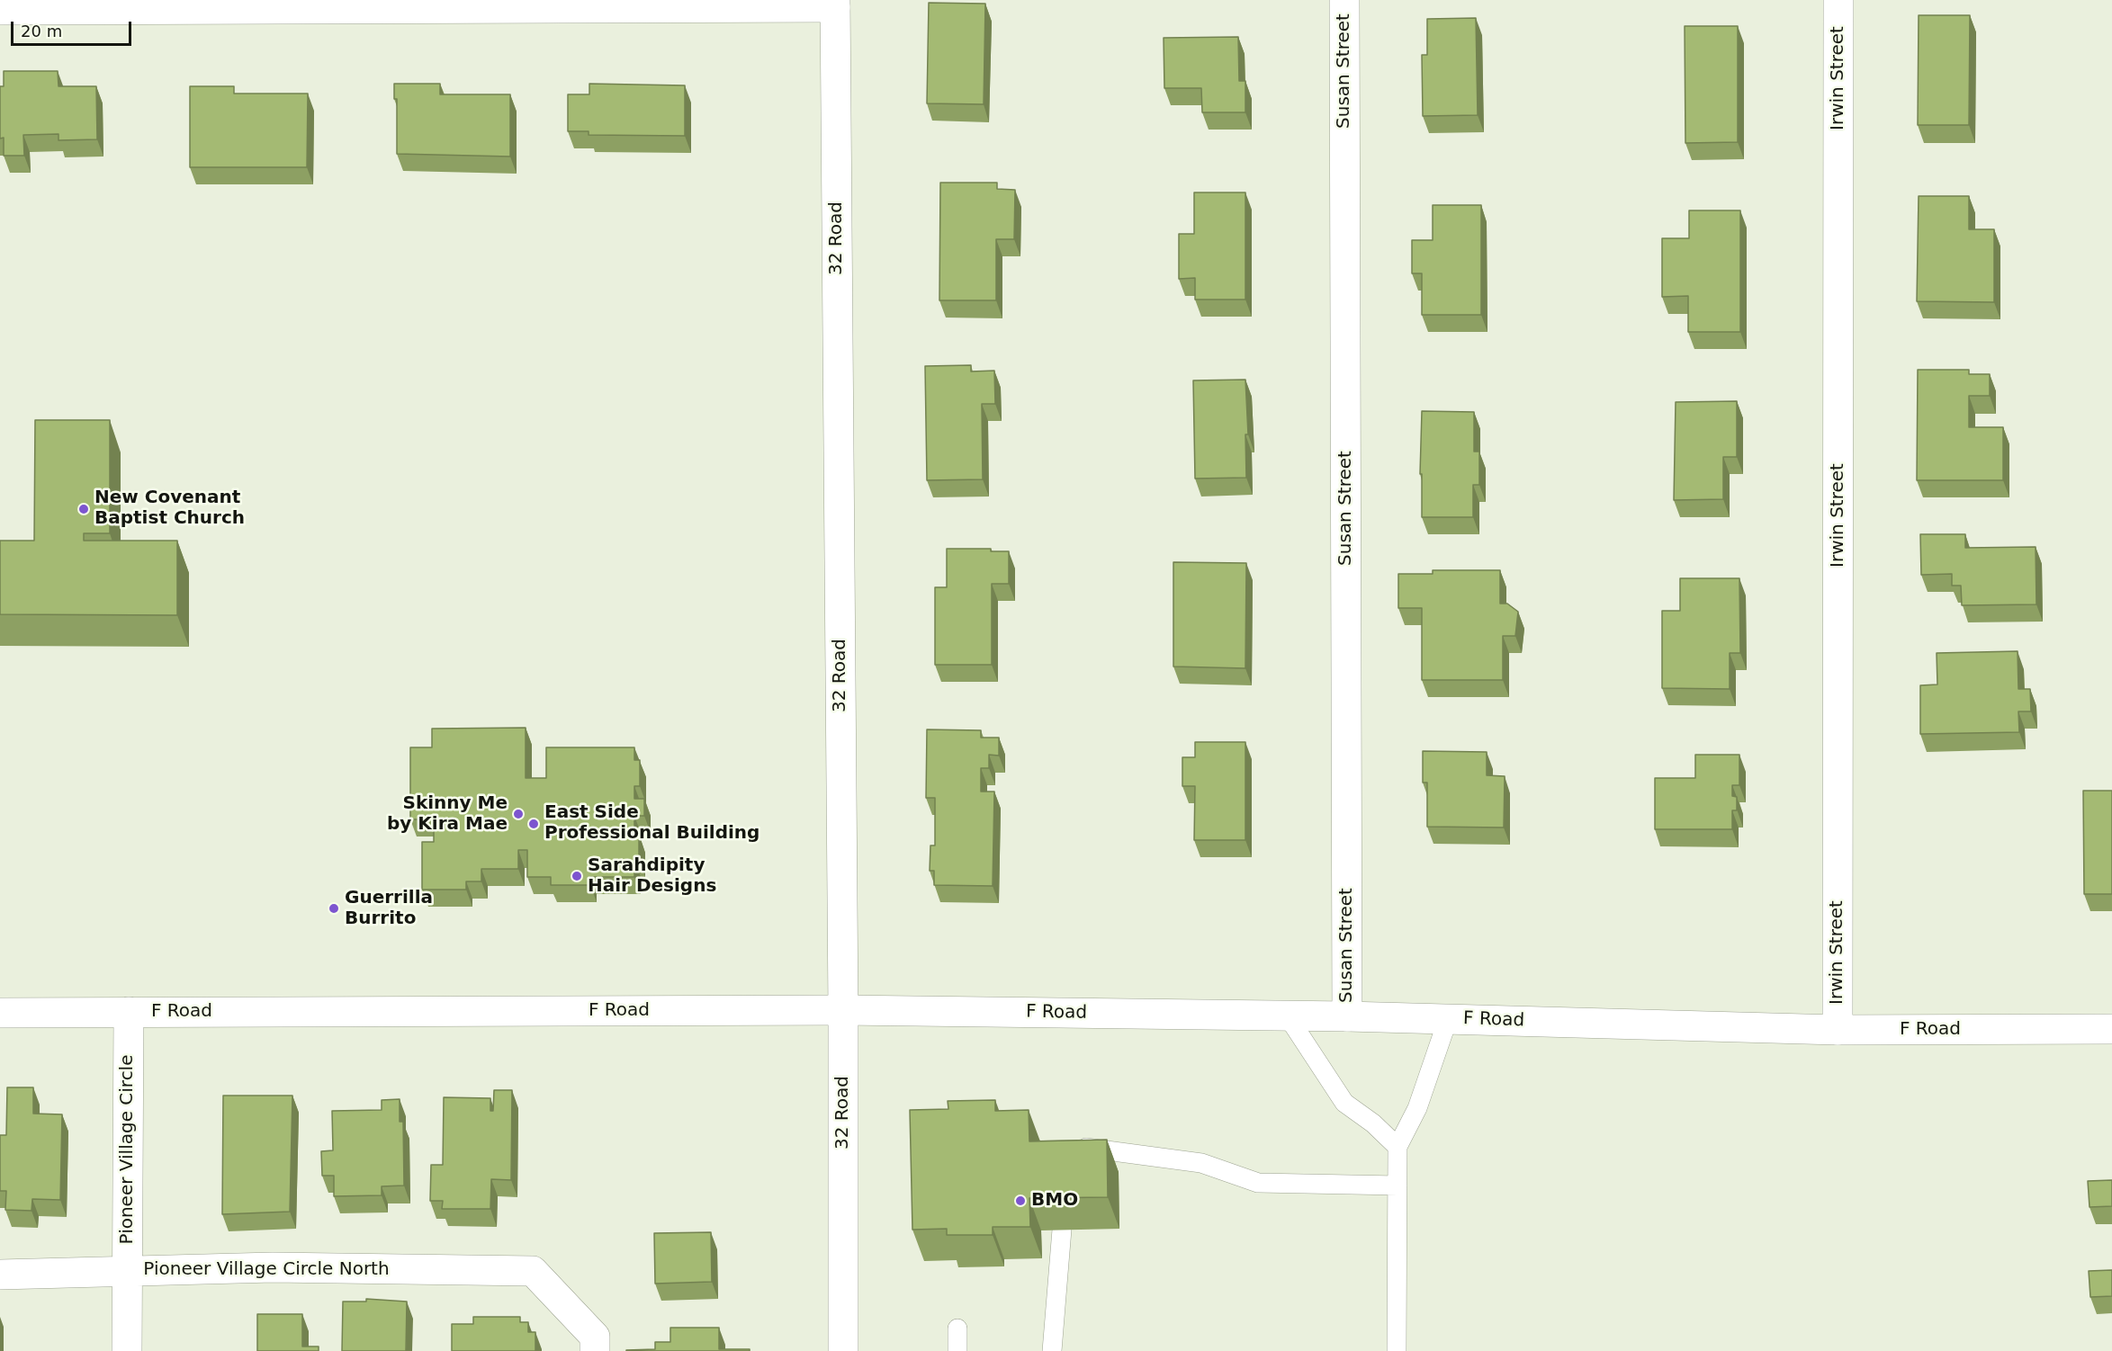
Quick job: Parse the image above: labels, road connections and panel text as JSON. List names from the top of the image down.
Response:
{
  "streets": {
    "street": [
      "Susan Street",
      "Irwin Street",
      "32 Road",
      "F Road",
      "Pioneer Village Circle",
      "Pioneer Village Circle North"
    ]
  },
  "crossings": [
    ["Susan Street", "F Road"],
    ["Irwin Street", "F Road"],
    ["32 Road", "F Road"],
    ["F Road", "Pioneer Village Circle"],
    ["Pioneer Village Circle", "Pioneer Village Circle North"]
  ],
  "places": [
    "New Covenant Baptist Church",
    "Skinny Me by Kira Mae",
    "East Side Professional Building",
    "Sarahdipity Hair Designs",
    "Guerrilla Burrito",
    "BMO"
  ],
  "scale_bar": "20 m"
}
